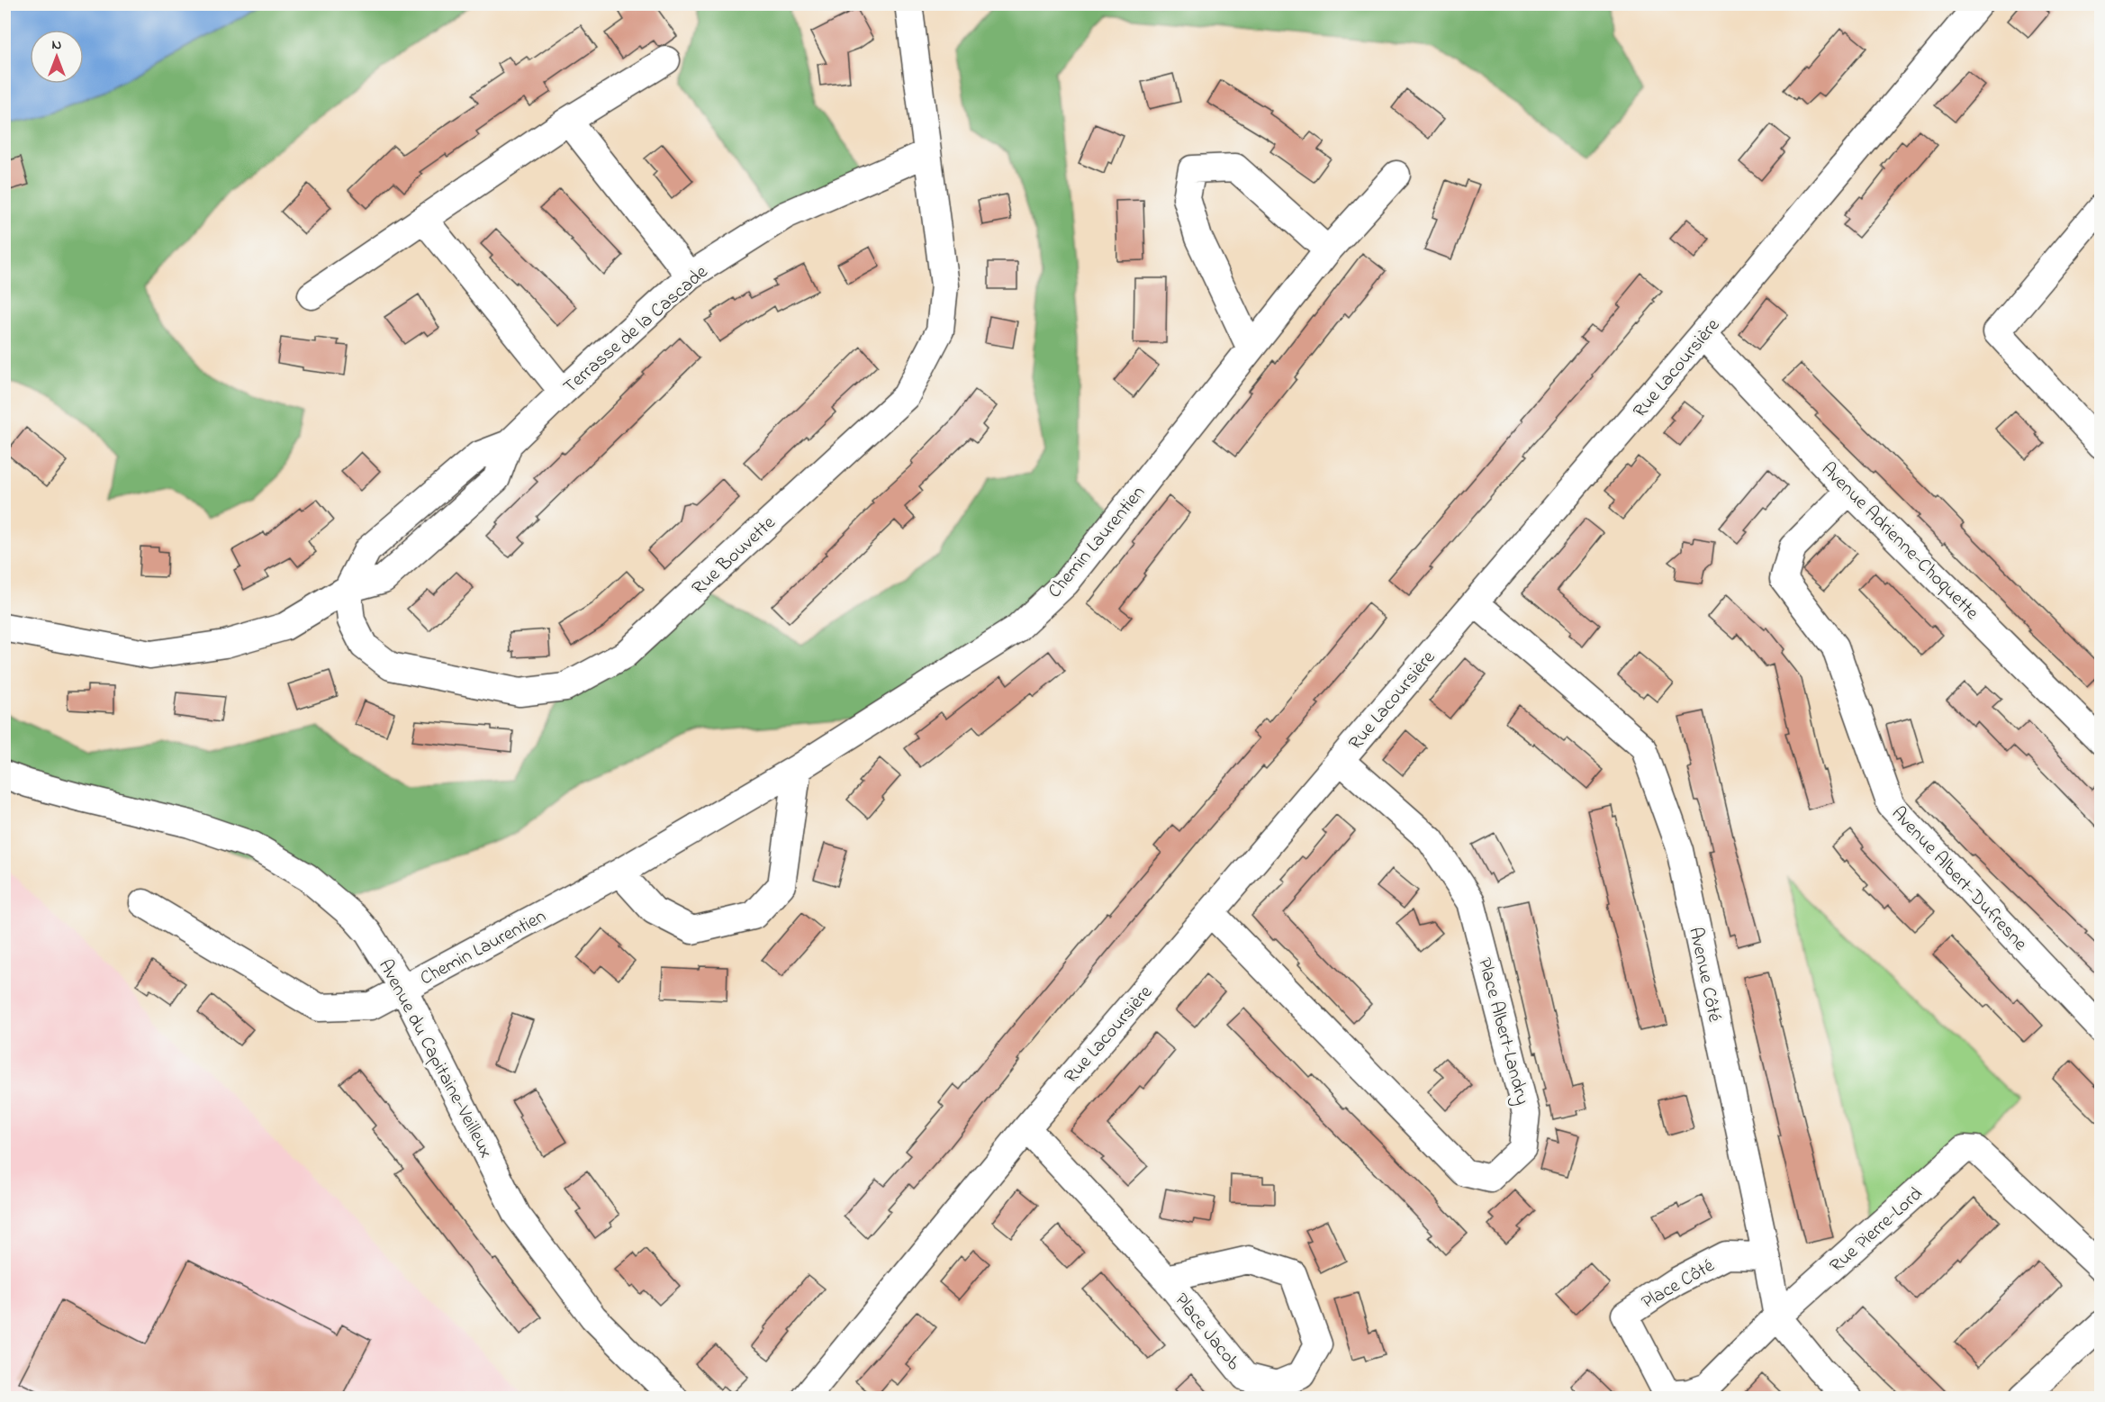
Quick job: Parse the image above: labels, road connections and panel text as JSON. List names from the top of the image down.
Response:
{
  "streets": {
    "street": [
      "Terrasse de la Cascade",
      "Rue Lacoursière",
      "Avenue Adrienne-Choquette",
      "Chemin Laurentien",
      "Rue Bouvette",
      "Avenue Albert-Dufresne",
      "Avenue Côté",
      "Place Albert-Landry",
      "Avenue du Capitaine-Veilleux",
      "Rue Pierre-Lord",
      "Place Côté",
      "Place Jacob"
    ]
  },
  "crossings": [
    ["Terrasse de la Cascade", "Rue Bouvette"],
    ["Rue Lacoursière", "Avenue Adrienne-Choquette"],
    ["Rue Lacoursière", "Avenue Côté"],
    ["Rue Lacoursière", "Place Albert-Landry"],
    ["Rue Lacoursière", "Place Jacob"],
    ["Avenue Adrienne-Choquette", "Avenue Albert-Dufresne"],
    ["Chemin Laurentien", "Avenue du Capitaine-Veilleux"],
    ["Avenue Côté", "Rue Pierre-Lord"],
    ["Avenue Côté", "Place Côté"],
    ["Rue Pierre-Lord", "Place Côté"]
  ],
  "north": "top"
}
